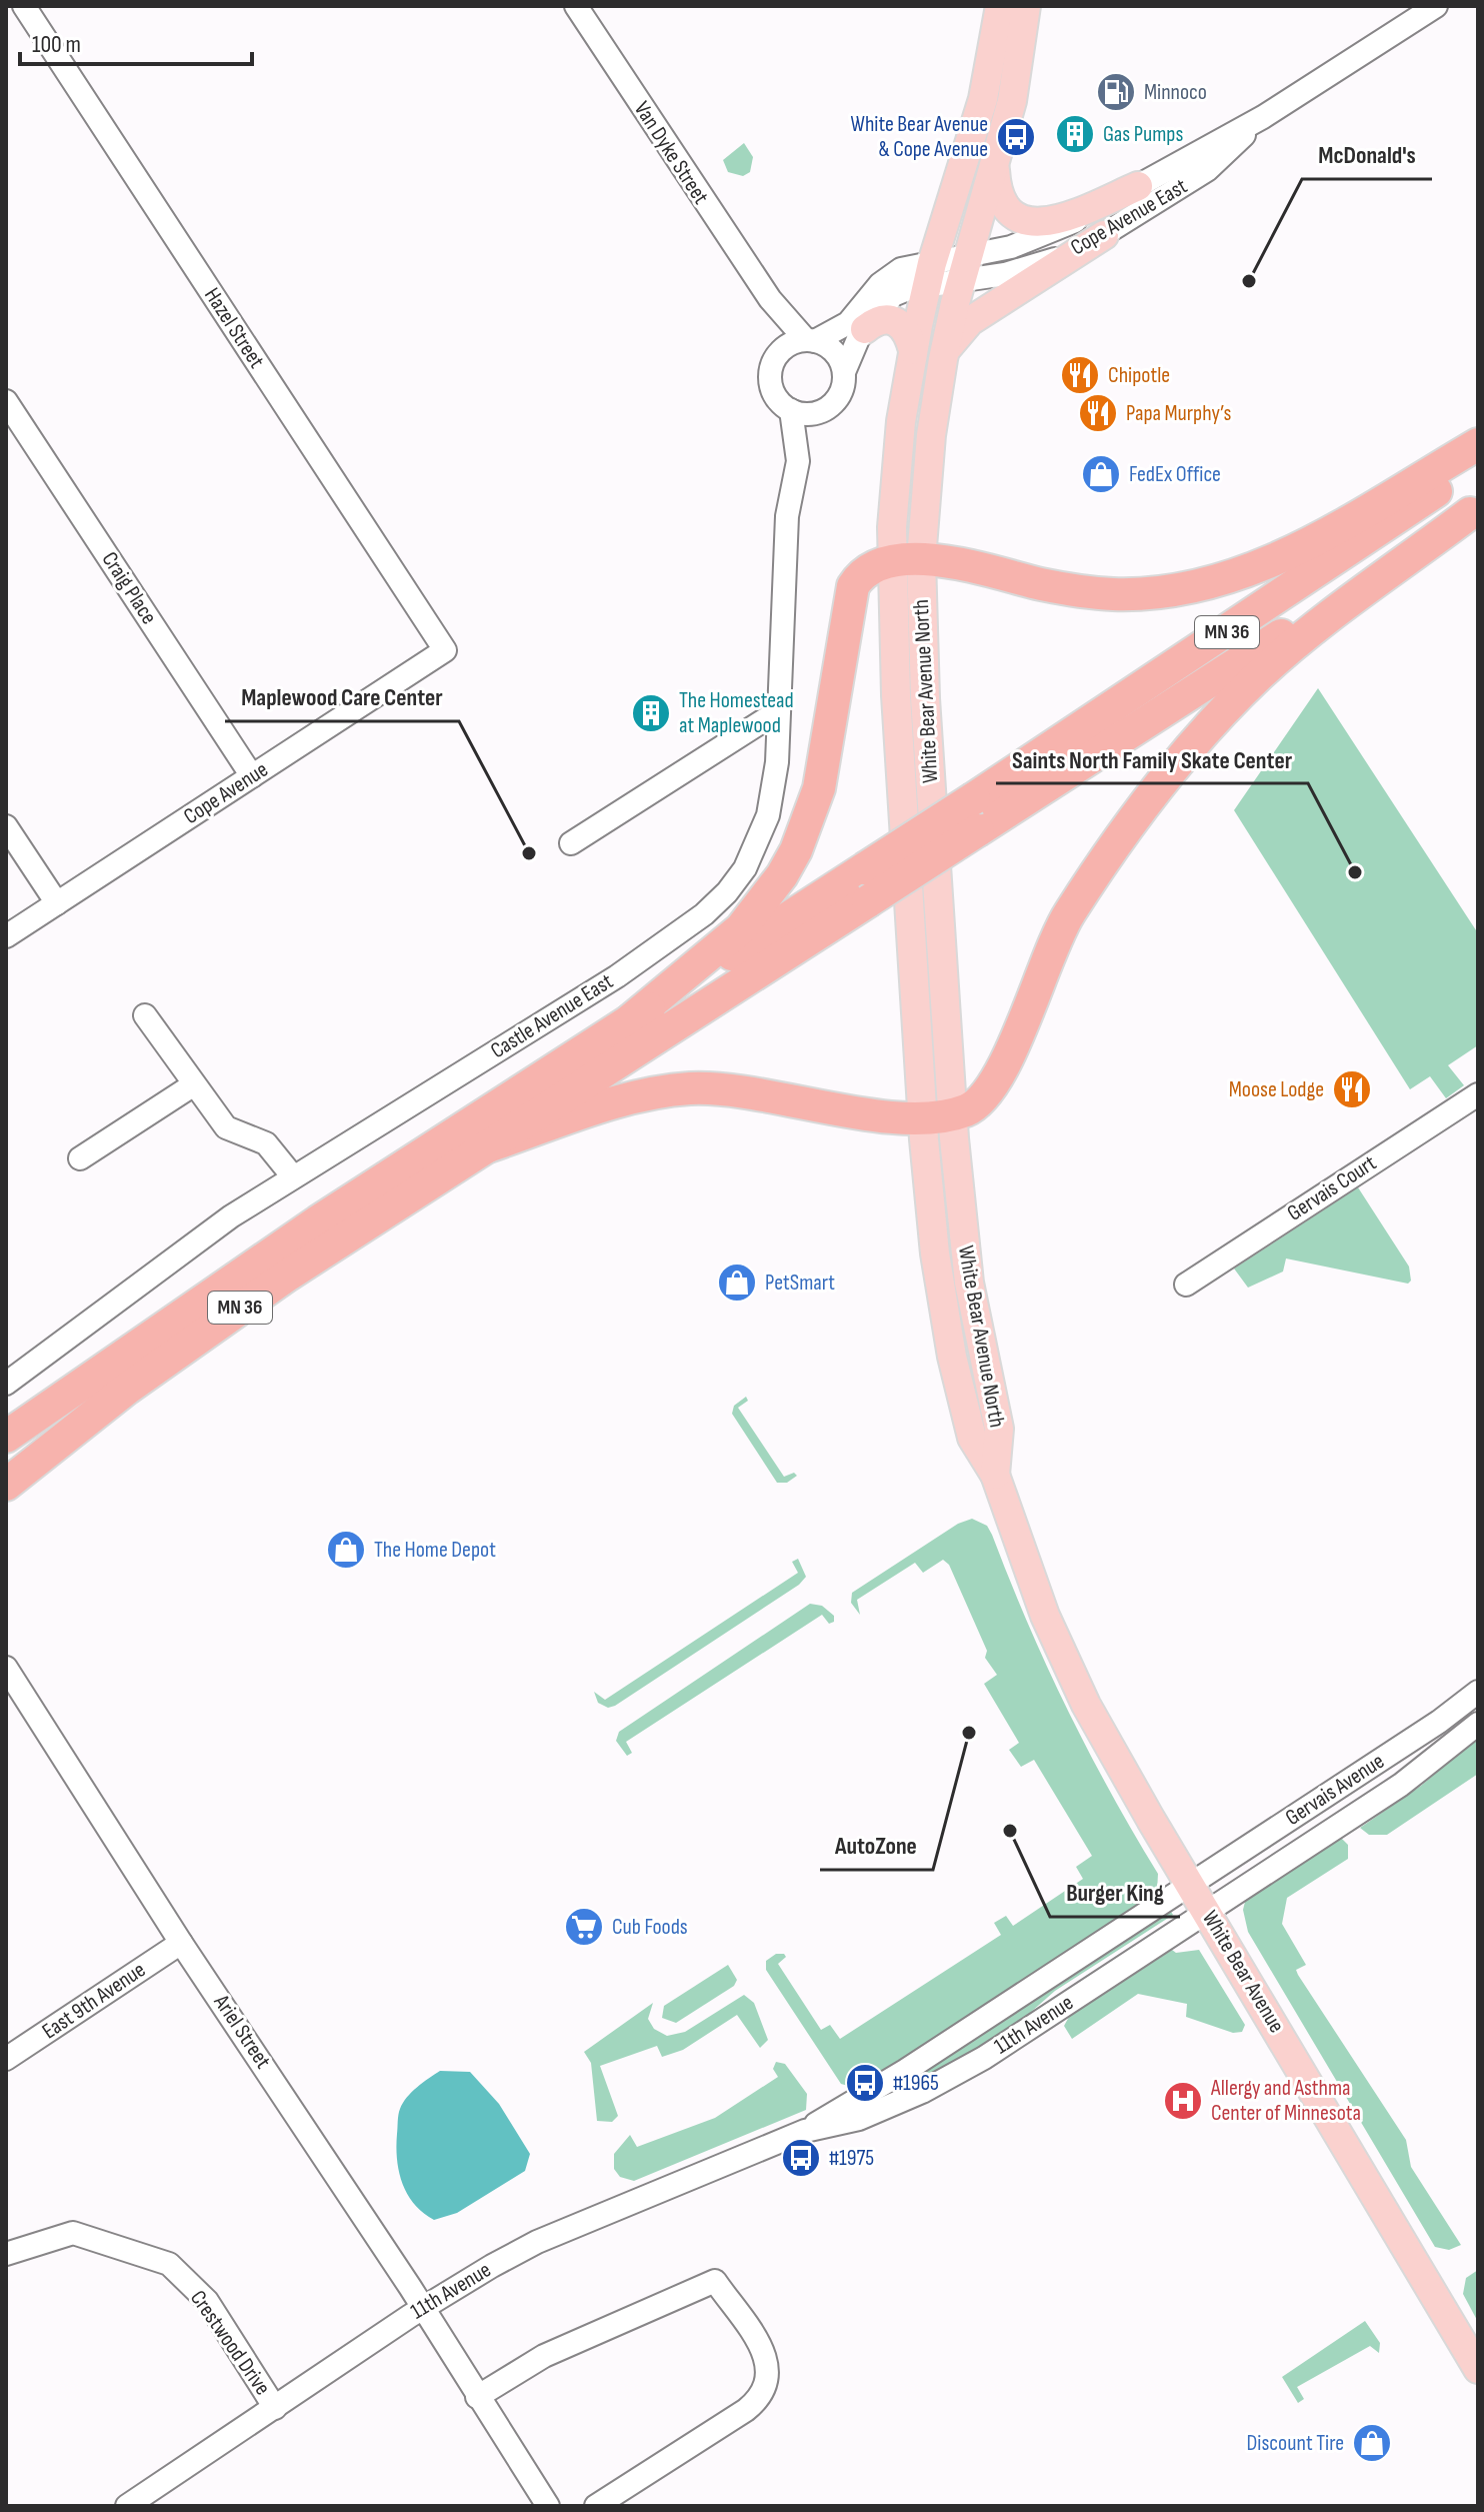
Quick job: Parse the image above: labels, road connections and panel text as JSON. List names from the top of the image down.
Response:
{
  "streets": {
    "highway": ["MN 36"],
    "main road": ["White Bear Avenue North", "White Bear Avenue"],
    "street": [
      "Van Dyke Street",
      "Cope Avenue East",
      "Hazel Street",
      "Craig Place",
      "Cope Avenue",
      "Castle Avenue East",
      "Gervais Court",
      "Gervais Avenue",
      "East 9th Avenue",
      "11th Avenue",
      "Ariel Street",
      "Crestwood Drive"
    ]
  },
  "crossings": [
    ["Cope Avenue East", "White Bear Avenue North"],
    ["Hazel Street", "Cope Avenue"],
    ["Craig Place", "Cope Avenue"],
    ["White Bear Avenue North", "White Bear Avenue"],
    ["Gervais Avenue", "White Bear Avenue"],
    ["Gervais Avenue", "11th Avenue"],
    ["White Bear Avenue", "11th Avenue"],
    ["East 9th Avenue", "Ariel Street"],
    ["11th Avenue", "Ariel Street"],
    ["11th Avenue", "Crestwood Drive"]
  ],
  "places": {
    "fuel station": ["Minnoco"],
    "building": ["Gas Pumps", "The Homestead at Maplewood"],
    "bus stop": ["White Bear Avenue & Cope Avenue", "#1965", "#1975"],
    "other": [
      "McDonald's",
      "Maplewood Care Center",
      "Saints North Family Skate Center",
      "AutoZone",
      "Burger King"
    ],
    "restaurant": ["Chipotle", "Papa Murphy’s", "Moose Lodge"],
    "shop": [
      "FedEx Office",
      "PetSmart",
      "The Home Depot",
      "Discount Tire"
    ],
    "supermarket": ["Cub Foods"],
    "hospital": ["Allergy and Asthma Center of Minnesota"]
  },
  "scale_bar": "100 m"
}
